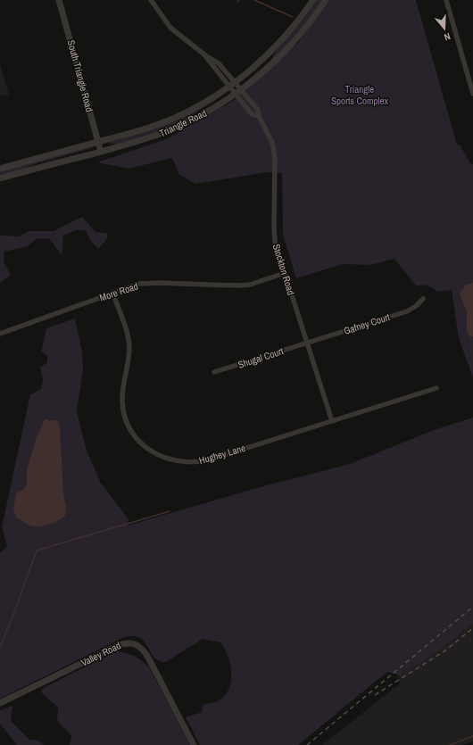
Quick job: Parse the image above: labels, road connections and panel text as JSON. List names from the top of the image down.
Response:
{
  "streets": {
    "street": [
      "South Triangle Road",
      "Triangle Road",
      "Stockton Road",
      "More Road",
      "Gafney Court",
      "Shugal Court",
      "Hughey Lane",
      "Valley Road"
    ]
  },
  "crossings": [
    ["South Triangle Road", "Triangle Road"],
    ["Triangle Road", "Stockton Road"],
    ["Stockton Road", "More Road"],
    ["Stockton Road", "Gafney Court"],
    ["Stockton Road", "Shugal Court"],
    ["Stockton Road", "Hughey Lane"],
    ["More Road", "Hughey Lane"],
    ["Gafney Court", "Shugal Court"]
  ],
  "parks": ["Triangle Sports Complex"],
  "north": "bottom"
}
